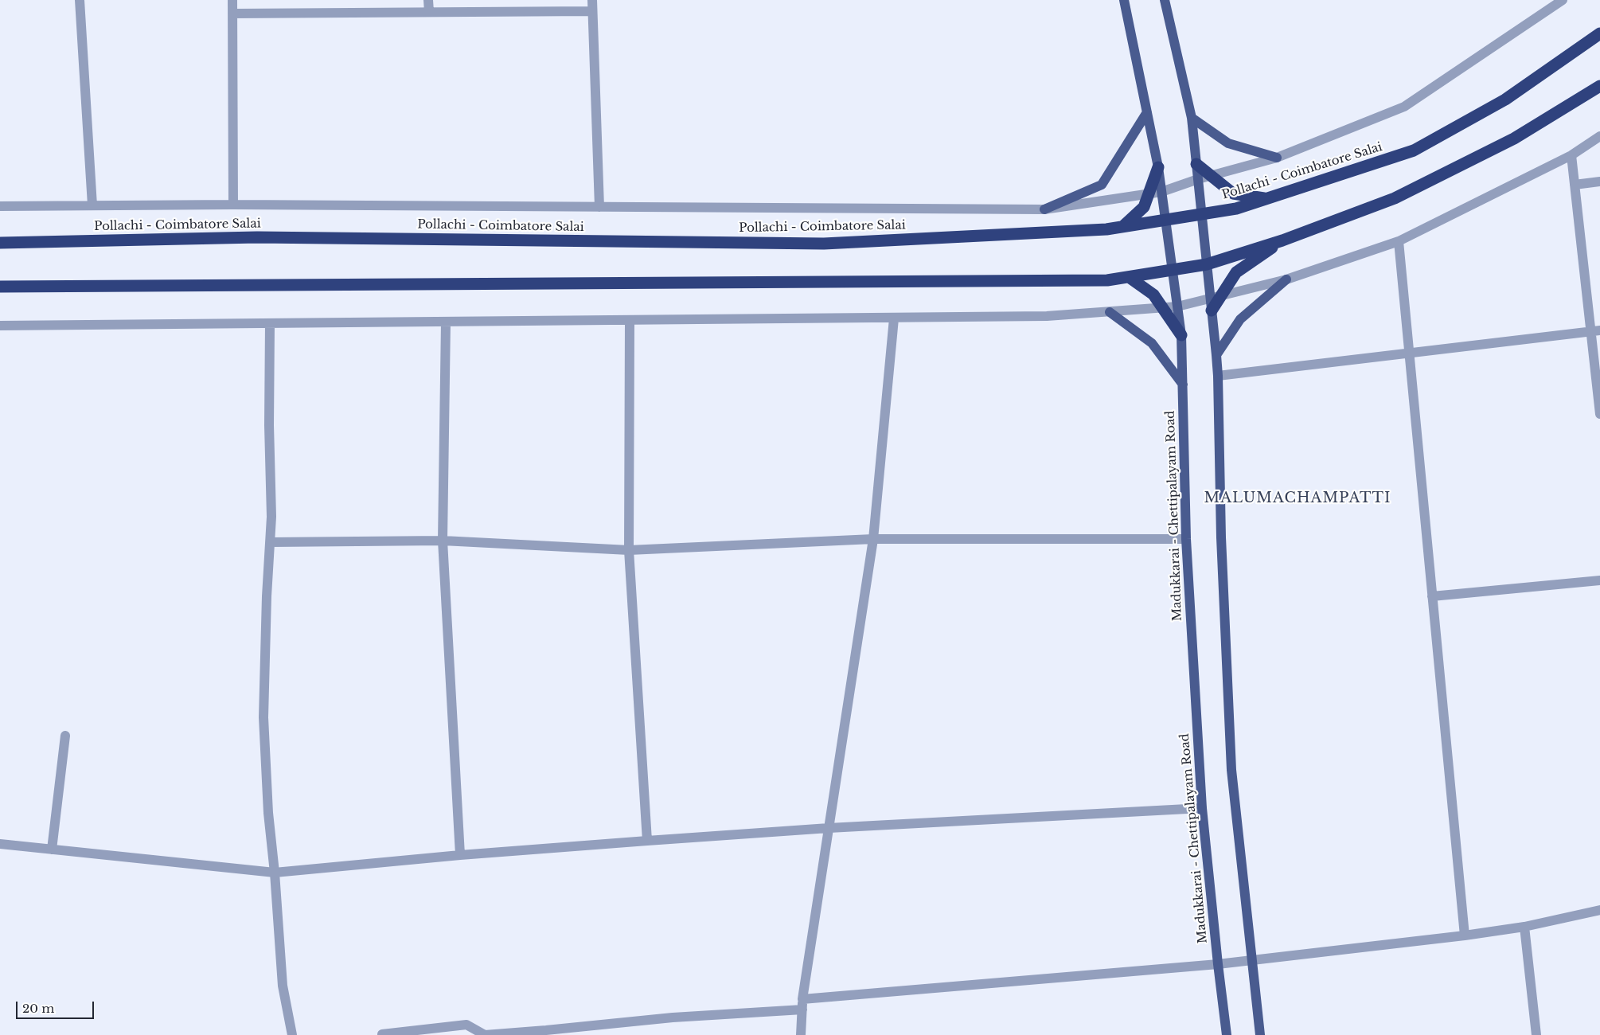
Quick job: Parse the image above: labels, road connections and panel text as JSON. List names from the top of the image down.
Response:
{
  "streets": {
    "highway": ["Pollachi - Coimbatore Salai"],
    "main road": ["Madukkarai - Chettipalayam Road"]
  },
  "crossings": [
    ["Pollachi - Coimbatore Salai", "Madukkarai - Chettipalayam Road"]
  ],
  "districts": ["MALUMACHAMPATTI"],
  "scale_bar": "20 m"
}
